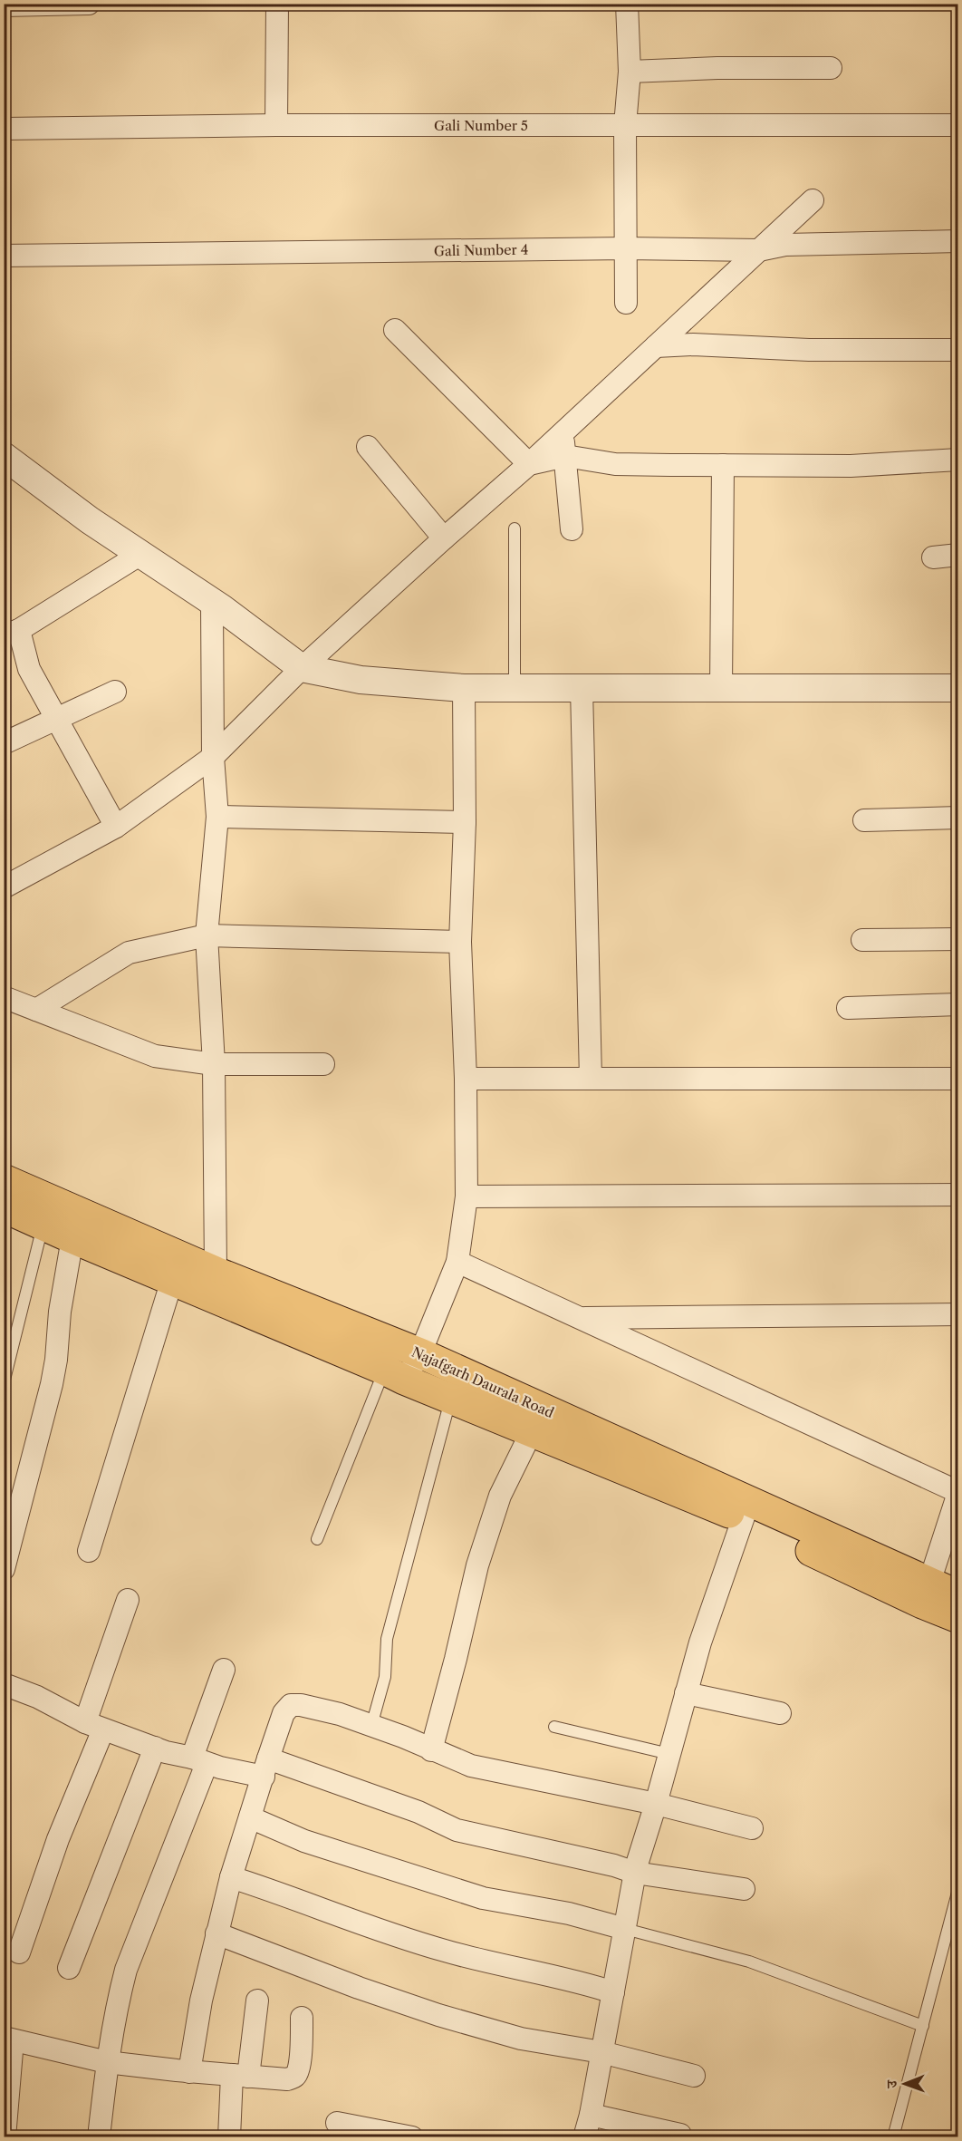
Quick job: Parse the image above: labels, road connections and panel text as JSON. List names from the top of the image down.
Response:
{
  "streets": {
    "main road": ["Najafgarh Daurala Road"],
    "street": ["Gali Number 5", "Gali Number 4"]
  },
  "north": "left"
}
